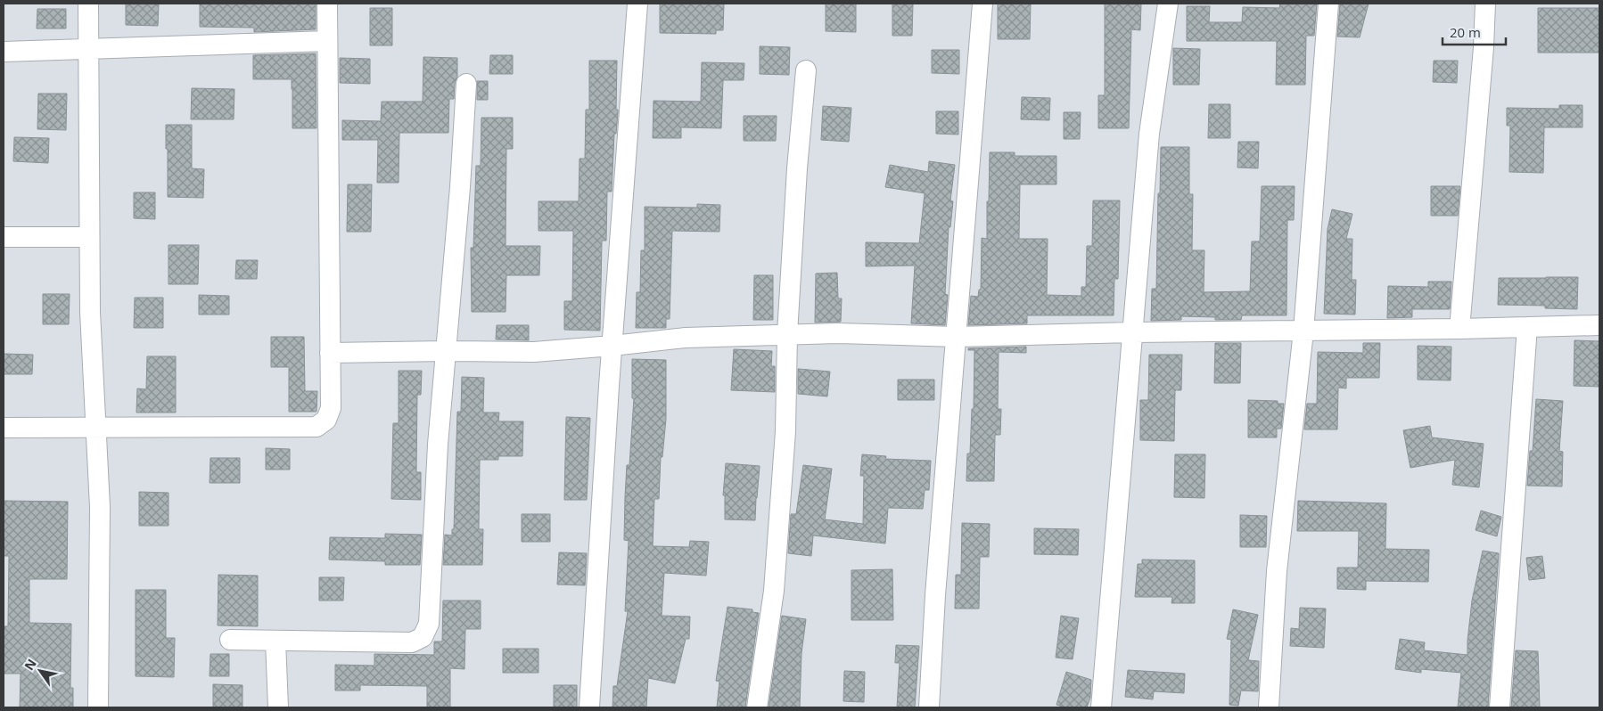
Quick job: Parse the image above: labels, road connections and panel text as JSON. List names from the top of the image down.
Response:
{
  "scale_bar": "20 m",
  "north": "top left"
}
